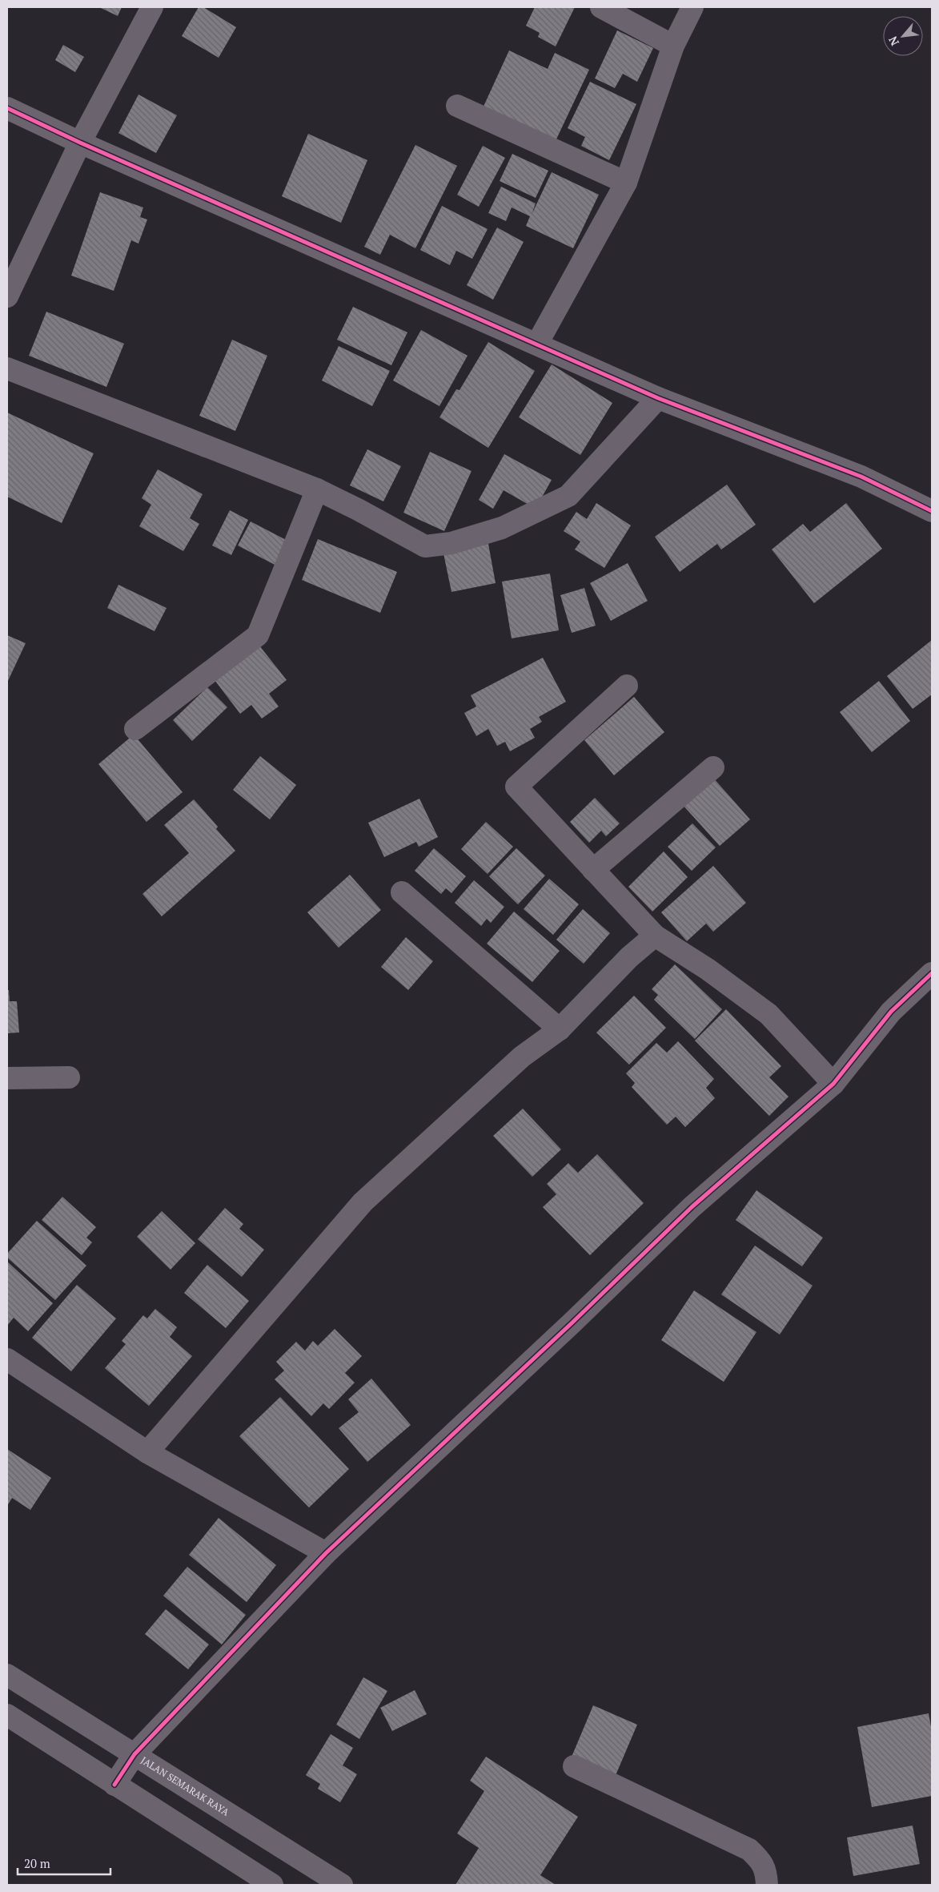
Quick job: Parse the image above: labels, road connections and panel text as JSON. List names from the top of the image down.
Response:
{
  "streets": {
    "street": ["JALAN SEMARAK RAYA"]
  },
  "scale_bar": "20 m",
  "north": "bottom left"
}
